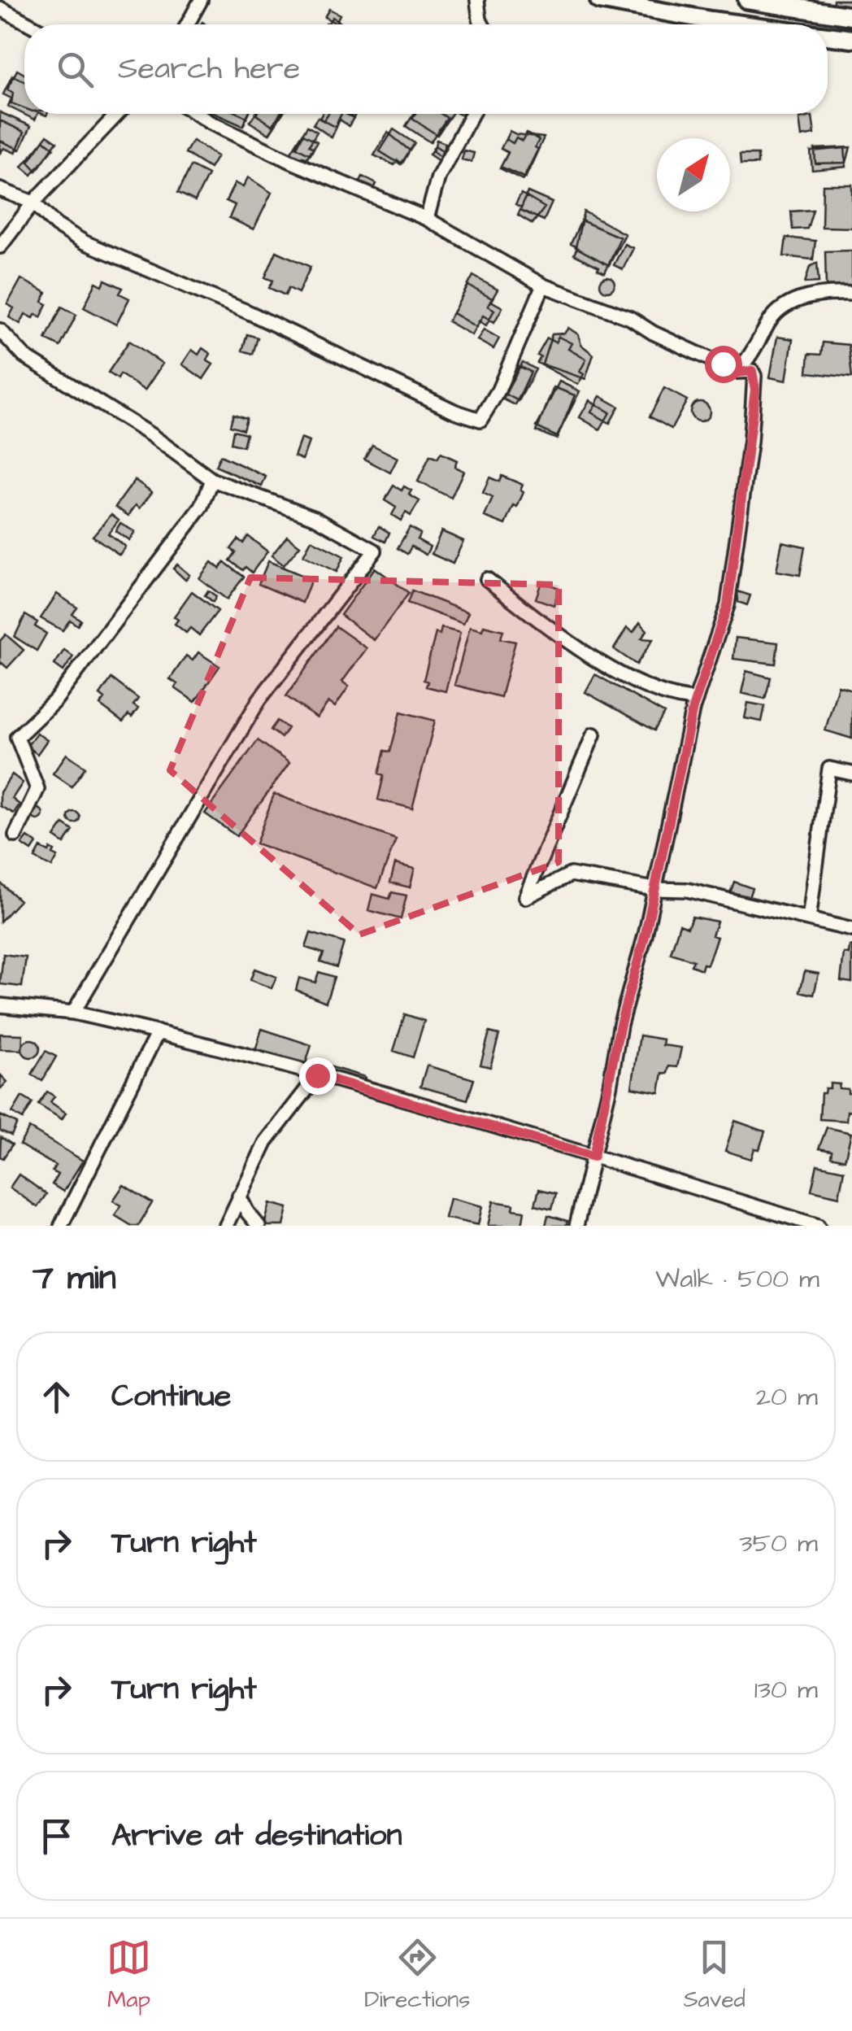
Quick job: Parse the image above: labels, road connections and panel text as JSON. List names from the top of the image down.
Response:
{
  "north": "top right",
  "page": {
    "search": "Search here",
    "heading": ["7 min", "Walk · 500 m"],
    "list": [
      ["Continue", "20 m"],
      ["Turn right", "350 m"],
      ["Turn right", "130 m"],
      "Arrive at destination"
    ],
    "nav": ["Map", "Directions", "Saved"]
  }
}
